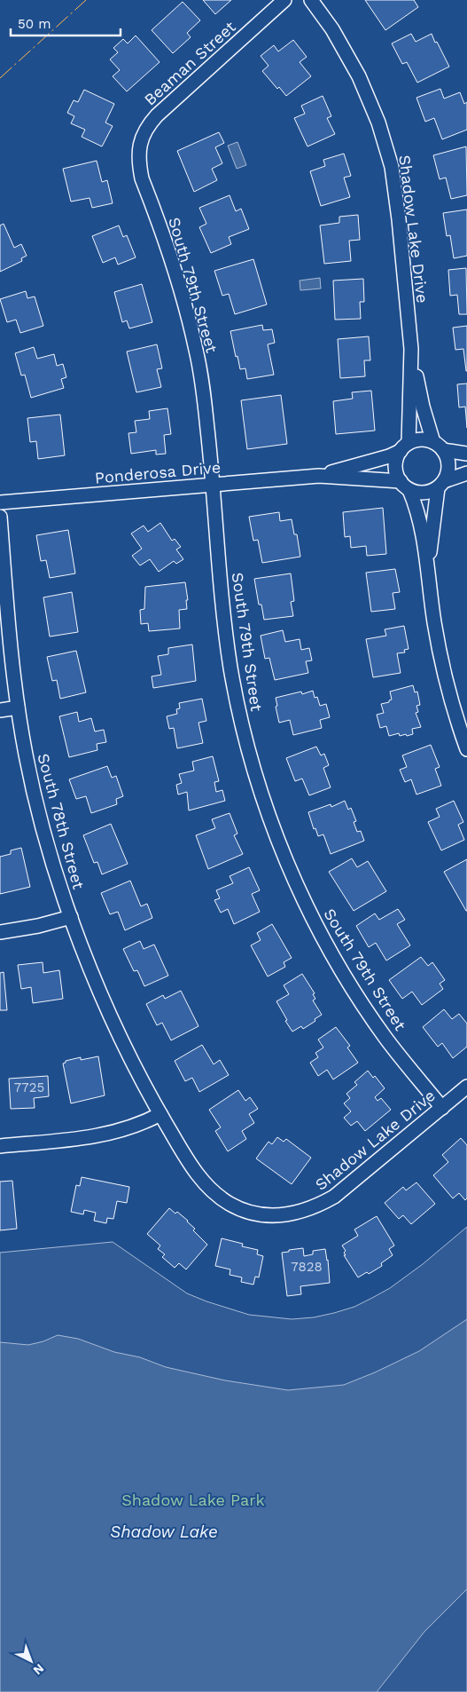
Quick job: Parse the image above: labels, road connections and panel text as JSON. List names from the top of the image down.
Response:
{
  "streets": {
    "street": [
      "Beaman Street",
      "Shadow Lake Drive",
      "South 79th Street",
      "Ponderosa Drive",
      "South 78th Street"
    ]
  },
  "crossings": [
    ["Beaman Street", "South 79th Street"],
    ["Shadow Lake Drive", "South 79th Street"],
    ["Shadow Lake Drive", "Ponderosa Drive"],
    ["Shadow Lake Drive", "South 78th Street"],
    ["South 79th Street", "Ponderosa Drive"]
  ],
  "water": ["Shadow Lake"],
  "parks": ["Shadow Lake Park"],
  "house_numbers": ["7725", "7828"],
  "scale_bar": "50 m",
  "north": "bottom right"
}
